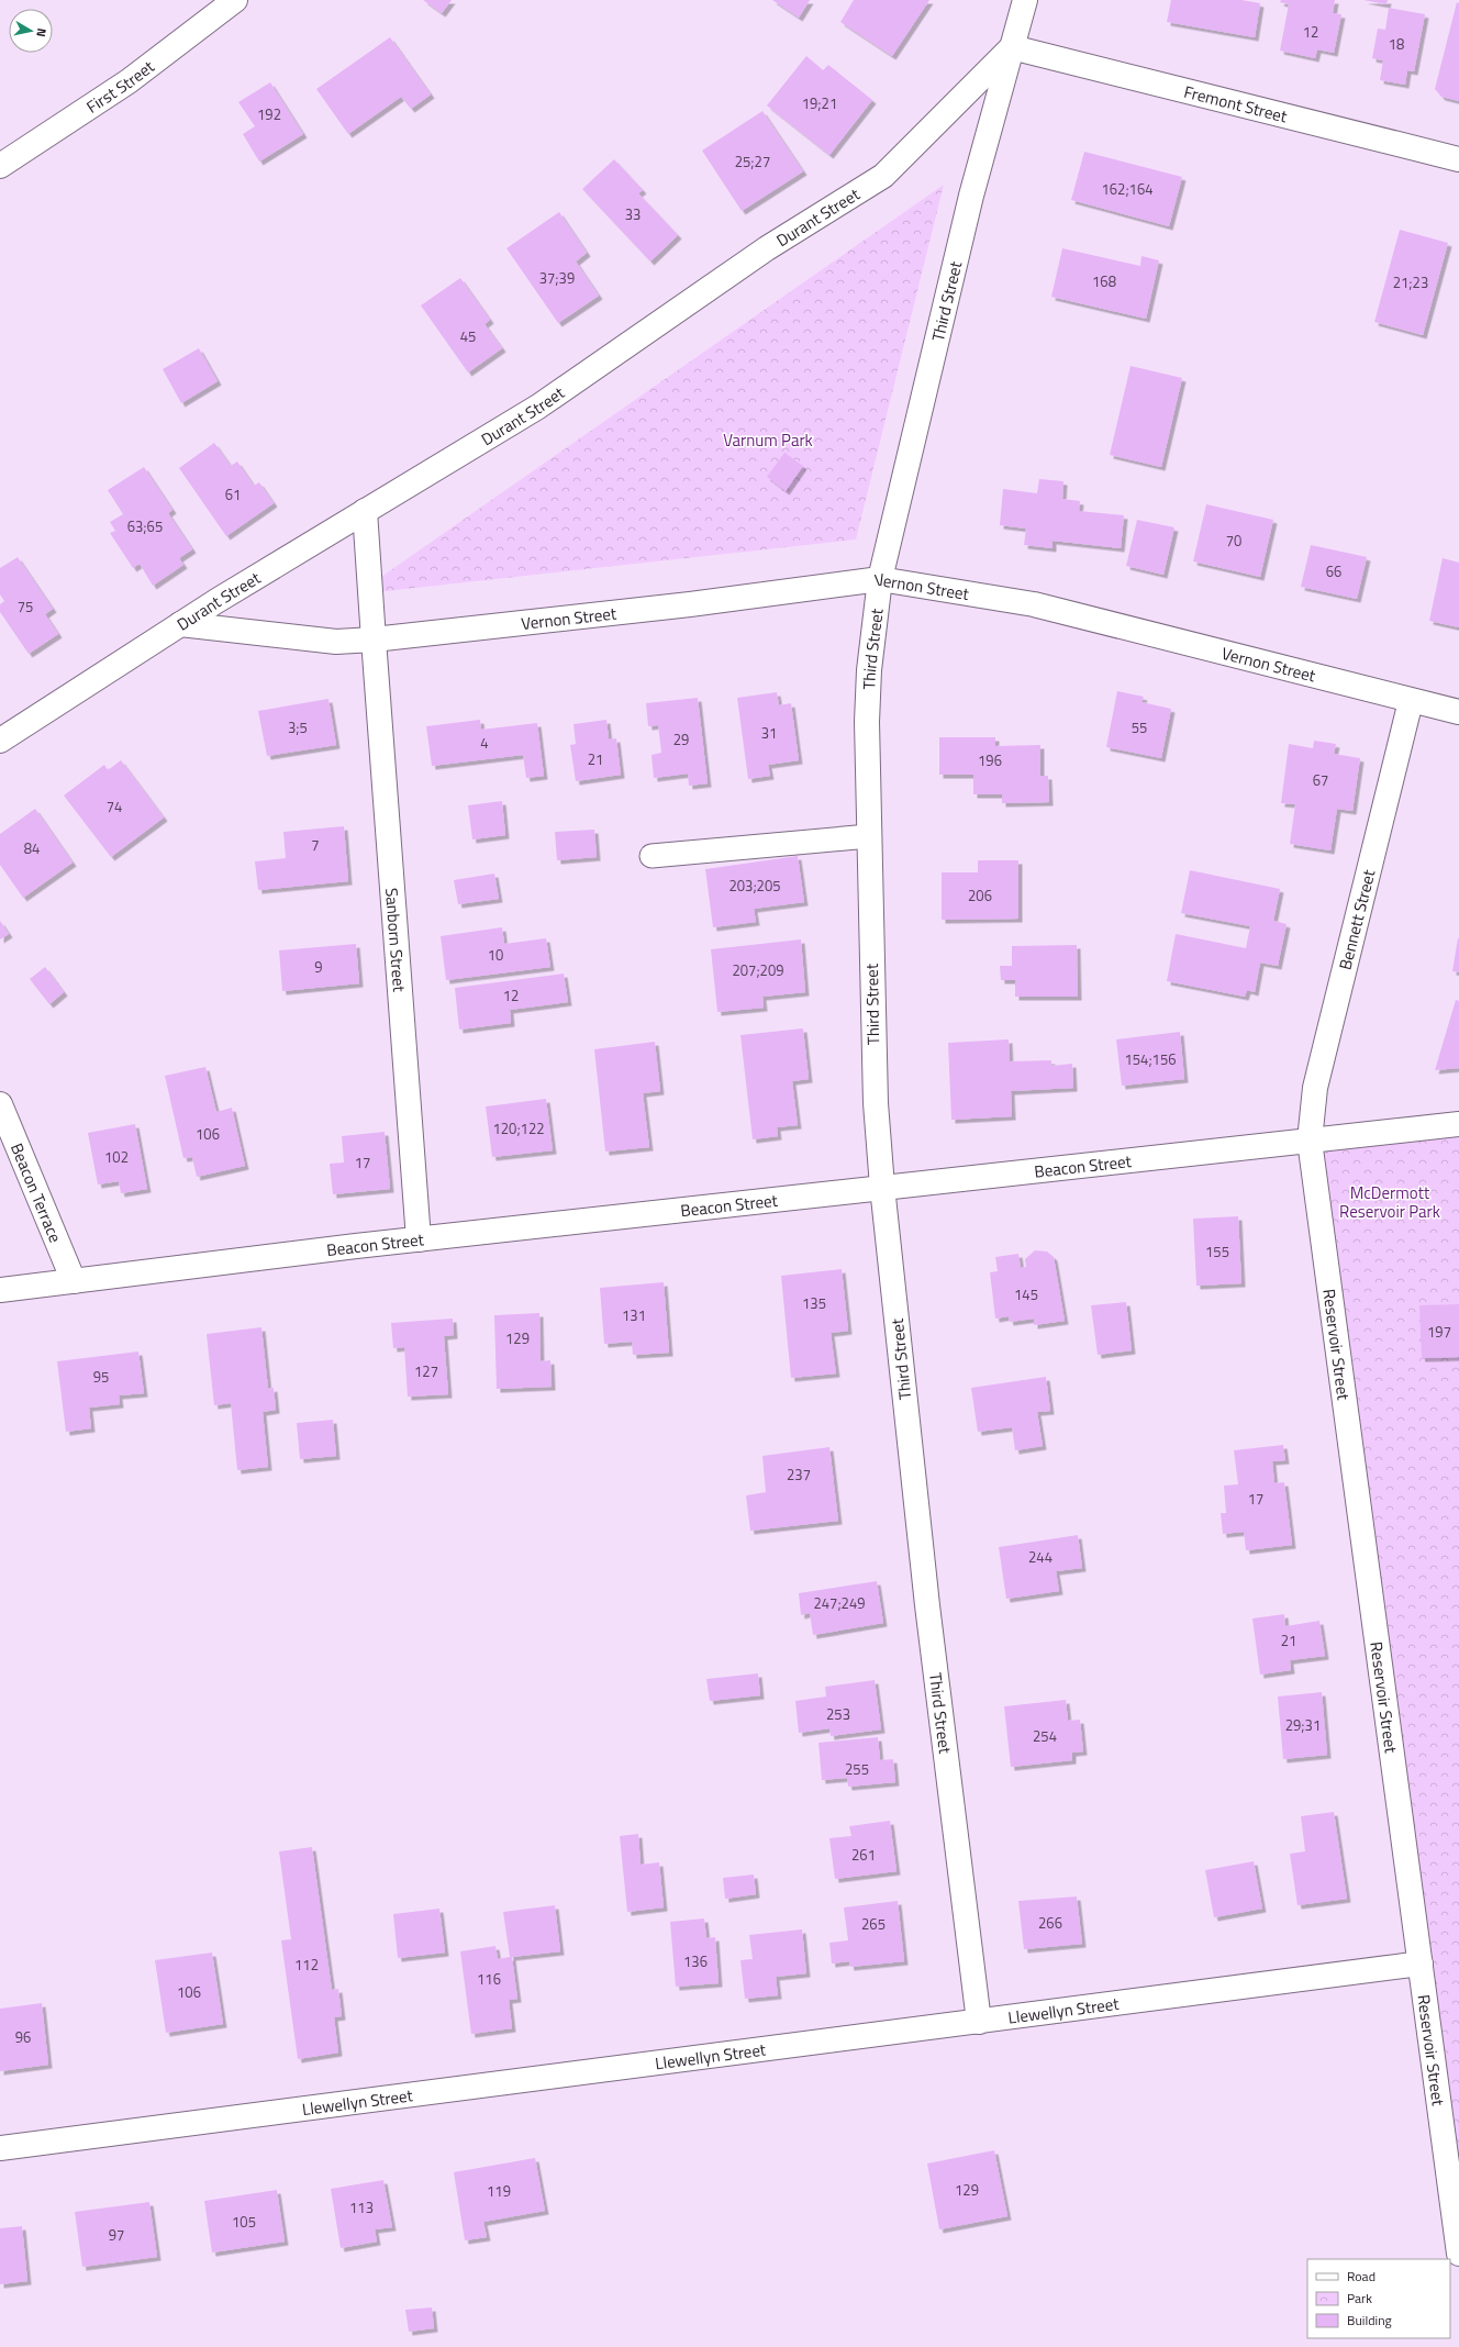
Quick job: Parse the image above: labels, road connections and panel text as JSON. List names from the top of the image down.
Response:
{
  "streets": {
    "street": [
      "First Street",
      "Fremont Street",
      "Durant Street",
      "Third Street",
      "Vernon Street",
      "Bennett Street",
      "Sanborn Street",
      "Beacon Street",
      "Beacon Terrace",
      "Reservoir Street",
      "Llewellyn Street"
    ]
  },
  "crossings": [
    ["Fremont Street", "Durant Street"],
    ["Fremont Street", "Third Street"],
    ["Durant Street", "Third Street"],
    ["Durant Street", "Vernon Street"],
    ["Third Street", "Vernon Street"],
    ["Third Street", "Beacon Street"],
    ["Third Street", "Llewellyn Street"],
    ["Vernon Street", "Bennett Street"],
    ["Vernon Street", "Sanborn Street"],
    ["Bennett Street", "Beacon Street"],
    ["Bennett Street", "Reservoir Street"],
    ["Sanborn Street", "Beacon Street"],
    ["Beacon Street", "Beacon Terrace"],
    ["Beacon Street", "Reservoir Street"],
    ["Reservoir Street", "Llewellyn Street"]
  ],
  "parks": ["Varnum Park", "McDermott Reservoir Park"],
  "house_numbers": [
    "12",
    "18",
    "19;21",
    "192",
    "25;27",
    "162;164",
    "33",
    "37;39",
    "168",
    "21;23",
    "45",
    "61",
    "63;65",
    "70",
    "66",
    "75",
    "3;5",
    "55",
    "31",
    "29",
    "4",
    "21",
    "196",
    "67",
    "74",
    "7",
    "84",
    "203;205",
    "206",
    "10",
    "9",
    "207;209",
    "12",
    "154;156",
    "120;122",
    "106",
    "102",
    "17",
    "155",
    "145",
    "135",
    "131",
    "197",
    "129",
    "127",
    "95",
    "237",
    "17",
    "244",
    "247;249",
    "21",
    "253",
    "29;31",
    "254",
    "255",
    "261",
    "266",
    "265",
    "136",
    "112",
    "116",
    "106",
    "96",
    "129",
    "119",
    "113",
    "105",
    "97"
  ],
  "legend": ["Road", "Park", "Building"],
  "north": "right"
}
